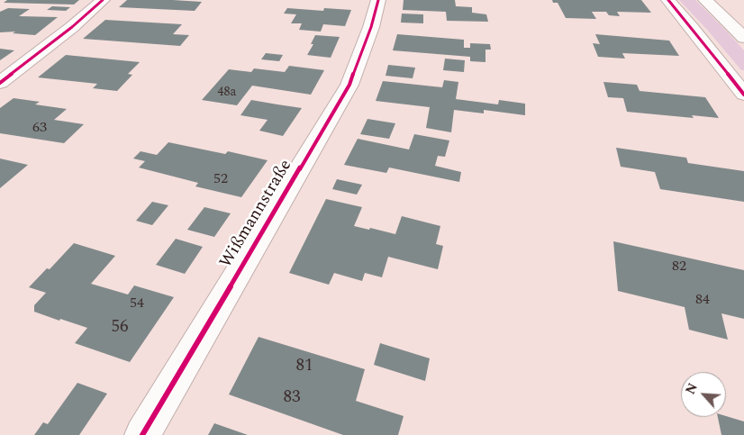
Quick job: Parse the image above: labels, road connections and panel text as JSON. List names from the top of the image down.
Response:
{
  "streets": {
    "street": ["Wißmannstraße"]
  },
  "house_numbers": [
    "48a",
    "63",
    "52",
    "82",
    "84",
    "54",
    "56",
    "81",
    "83"
  ],
  "north": "top left"
}
